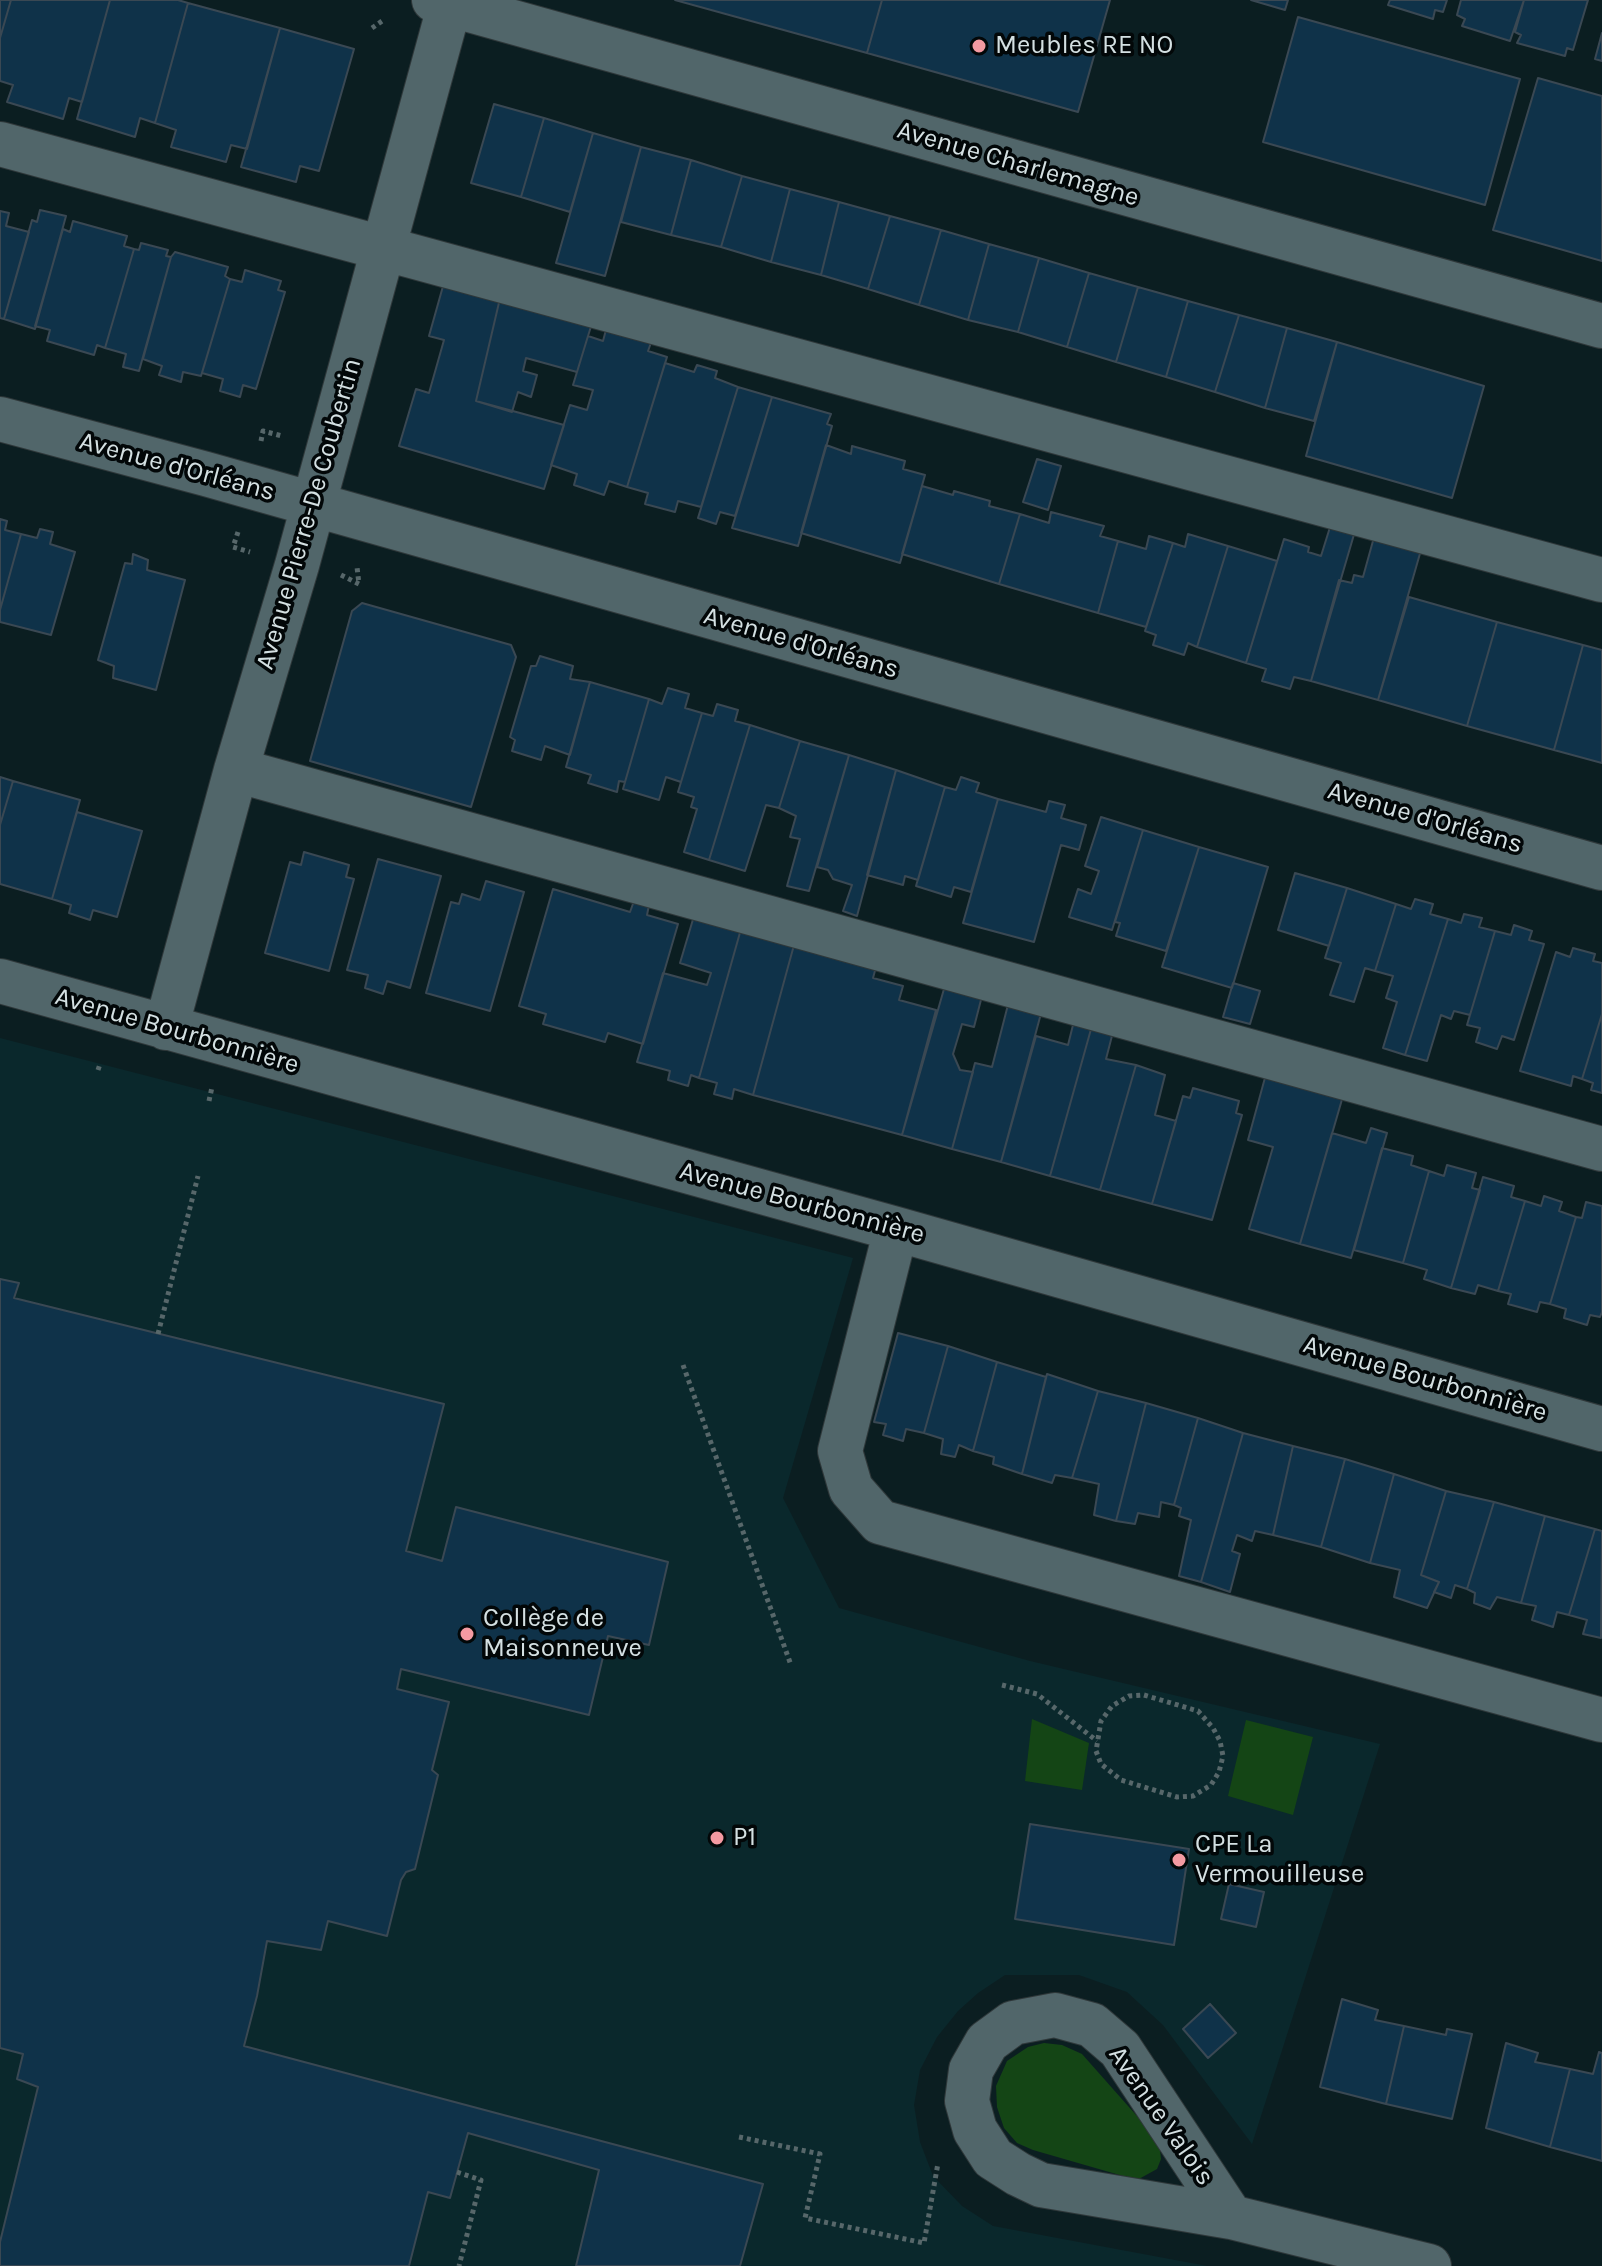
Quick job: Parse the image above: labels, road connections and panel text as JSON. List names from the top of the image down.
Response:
{
  "streets": {
    "street": [
      "Avenue Charlemagne",
      "Avenue d'Orléans",
      "Avenue Pierre-De Coubertin",
      "Avenue Bourbonnière",
      "Avenue Valois"
    ]
  },
  "crossings": [
    ["Avenue Charlemagne", "Avenue Pierre-De Coubertin"],
    ["Avenue d'Orléans", "Avenue Pierre-De Coubertin"],
    ["Avenue Pierre-De Coubertin", "Avenue Bourbonnière"]
  ],
  "places": [
    "Meubles RE NO",
    "Collège de Maisonneuve",
    "P1",
    "CPE La Vermouilleuse"
  ]
}
